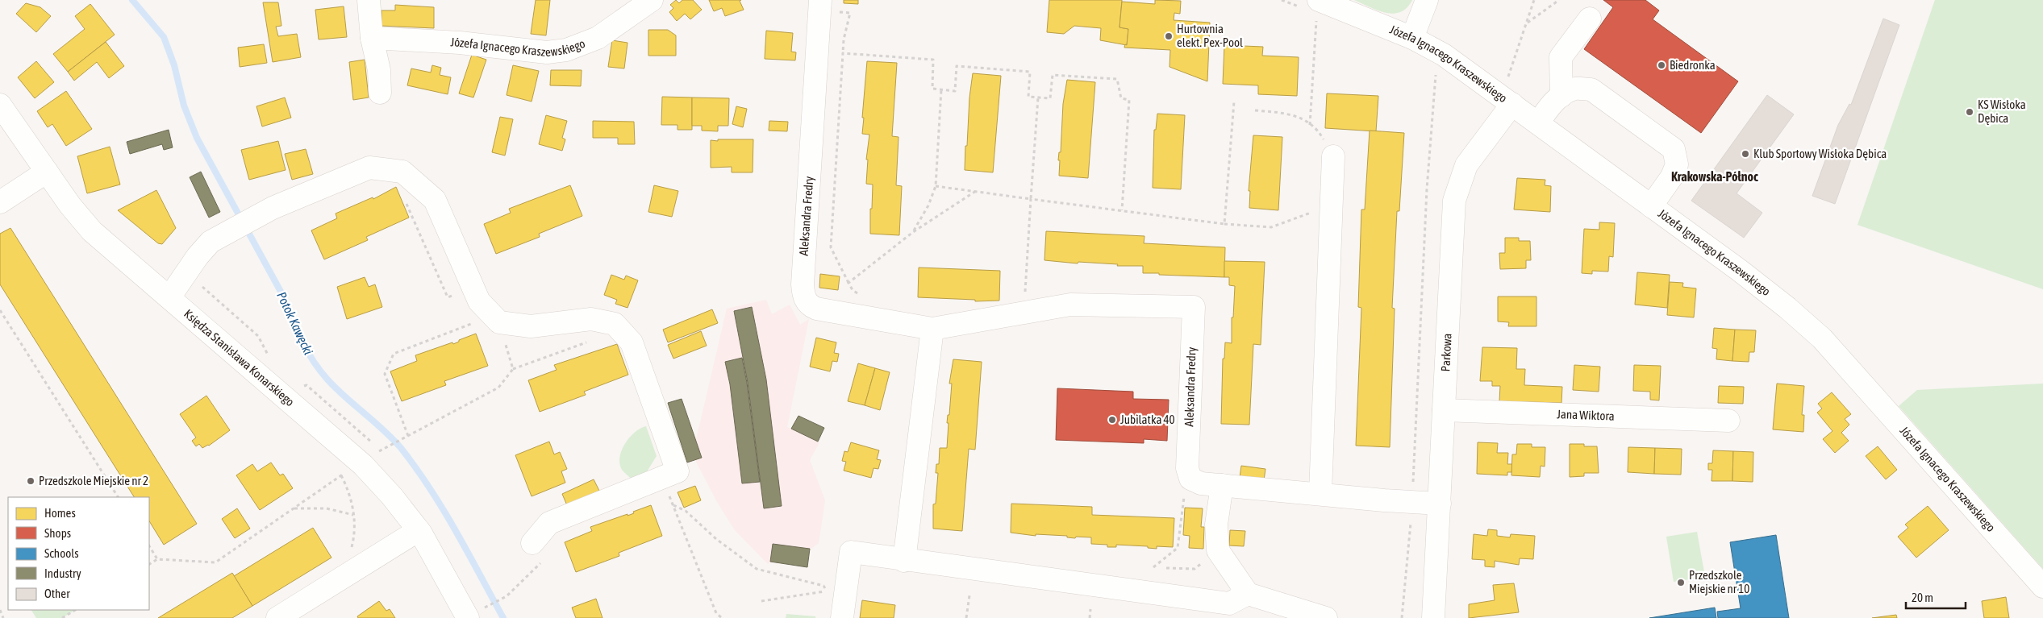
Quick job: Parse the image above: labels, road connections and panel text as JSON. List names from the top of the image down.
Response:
{
  "streets": {
    "street": [
      "Józefa Ignacego Kraszewskiego",
      "Aleksandra Fredry",
      "Parkowa",
      "Księdza Stanisława Konarskiego",
      "Jana Wiktora"
    ]
  },
  "crossings": [
    ["Józefa Ignacego Kraszewskiego", "Parkowa"],
    ["Parkowa", "Jana Wiktora"]
  ],
  "districts": ["Krakowska-Północ"],
  "water": ["Potok Kawęcki"],
  "places": [
    "Hurtownia elekt. Pex-Pool",
    "Biedronka",
    "KS Wisłoka Dębica",
    "Klub Sportowy Wisłoka Dębica",
    "Jubilatka 40",
    "Przedszkole Miejskie nr 2",
    "Przedszkole Miejskie nr 10"
  ],
  "legend": [
    "Homes",
    "Shops",
    "Schools",
    "Industry",
    "Other"
  ],
  "scale_bar": "20 m"
}
